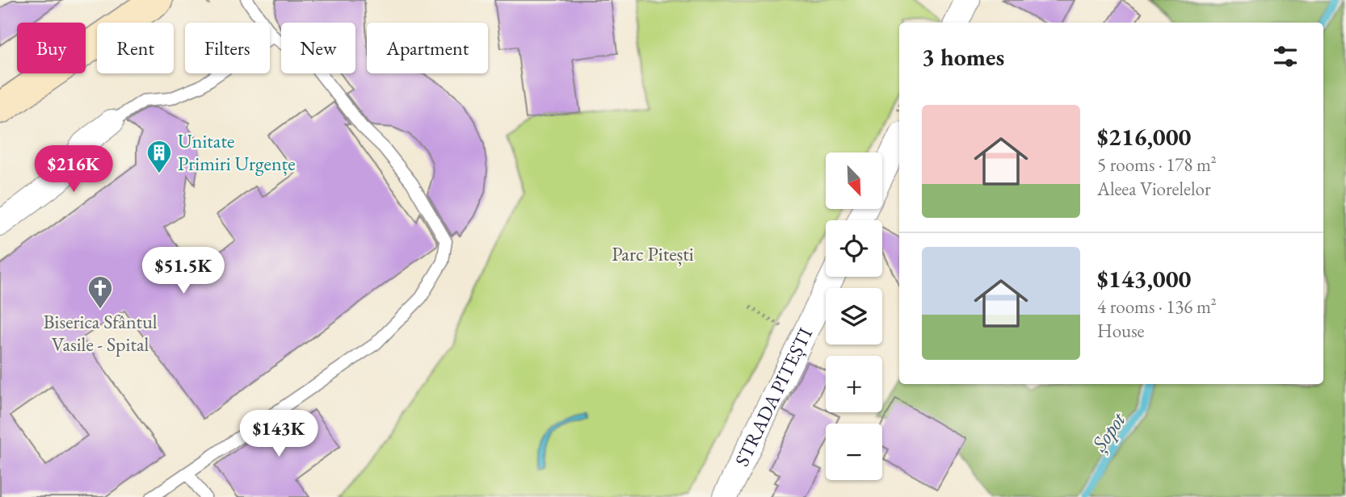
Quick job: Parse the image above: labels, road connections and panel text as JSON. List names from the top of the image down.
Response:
{
  "streets": {
    "street": ["STRADA PITEȘTI"]
  },
  "water": ["Șopot"],
  "parks": ["Parc Pitești"],
  "places": {
    "building": ["Unitate Primiri Urgențe"],
    "church": ["Biserica Sfântul Vasile - Spital"]
  },
  "north": "bottom right",
  "page": {
    "chip": [
      "Buy",
      "Rent",
      "Filters",
      "New",
      "Apartment"
    ],
    "heading": "3 homes",
    "list": [
      {
        "name": "$216,000",
        "note": "5 rooms · 178 m² · Aleea Viorelelor"
      },
      {
        "name": "$143,000",
        "note": "4 rooms · 136 m² · House"
      }
    ],
    "price": ["$216K", "$51.5K", "$143K"],
    "map_buttons": ["+", "−"]
  }
}
